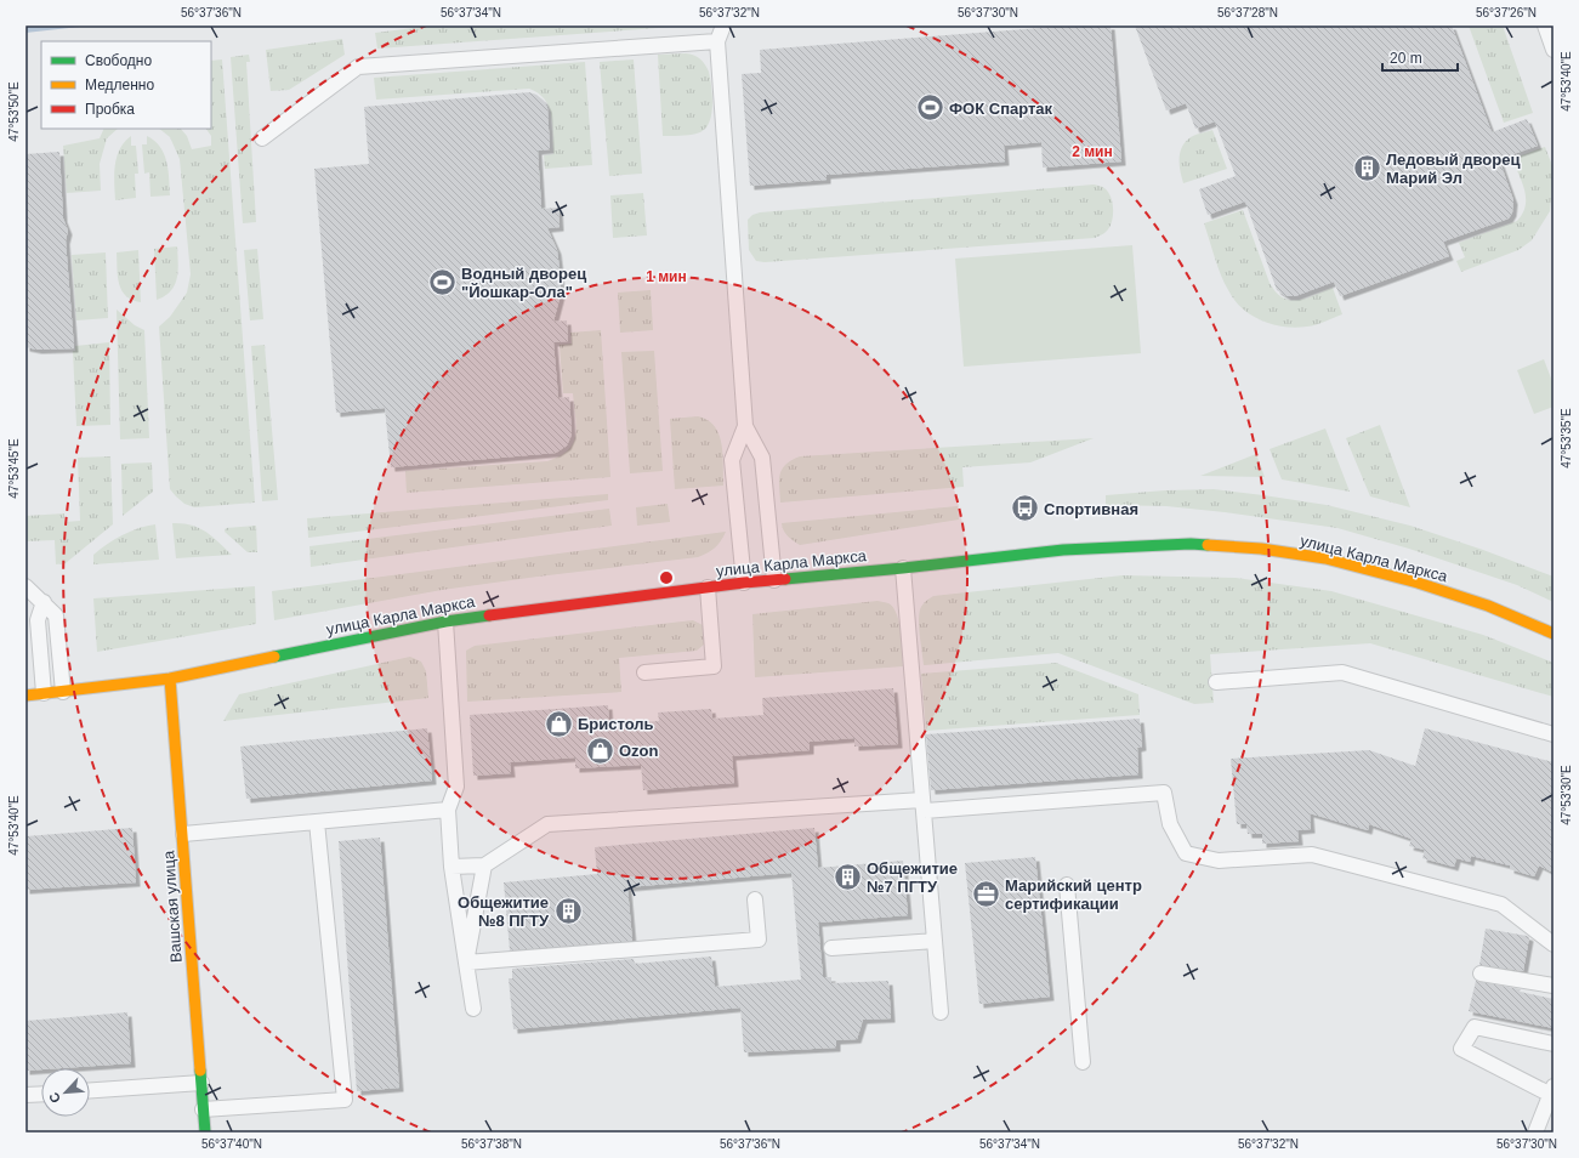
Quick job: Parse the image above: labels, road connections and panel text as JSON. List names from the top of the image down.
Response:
{
  "streets": {
    "main road": ["улица Карла Маркса", "Вашская улица"]
  },
  "crossings": [
    ["улица Карла Маркса", "Вашская улица"]
  ],
  "places": {
    "sports": ["ФОК Спартак", "Водный дворец \"Йошкар-Ола\""],
    "building": ["Ледовый дворец Марий Эл", "Общежитие №7 ПГТУ", "Общежитие №8 ПГТУ"],
    "bus stop": ["Спортивная"],
    "shop": ["Бристоль", "Ozon"],
    "office": ["Марийский центр сертификации"]
  },
  "legend": ["Свободно", "Медленно", "Пробка"],
  "scale_bar": "20 m",
  "north": "bottom left",
  "coordinates": [
    "56°37'36\"N",
    "56°37'34\"N",
    "56°37'32\"N",
    "56°37'30\"N",
    "56°37'28\"N",
    "56°37'26\"N",
    "47°53'40\"E",
    "47°53'50\"E",
    "47°53'35\"E",
    "47°53'45\"E",
    "47°53'30\"E",
    "56°37'40\"N",
    "56°37'38\"N"
  ],
  "rings": ["2 мин", "1 мин"]
}
